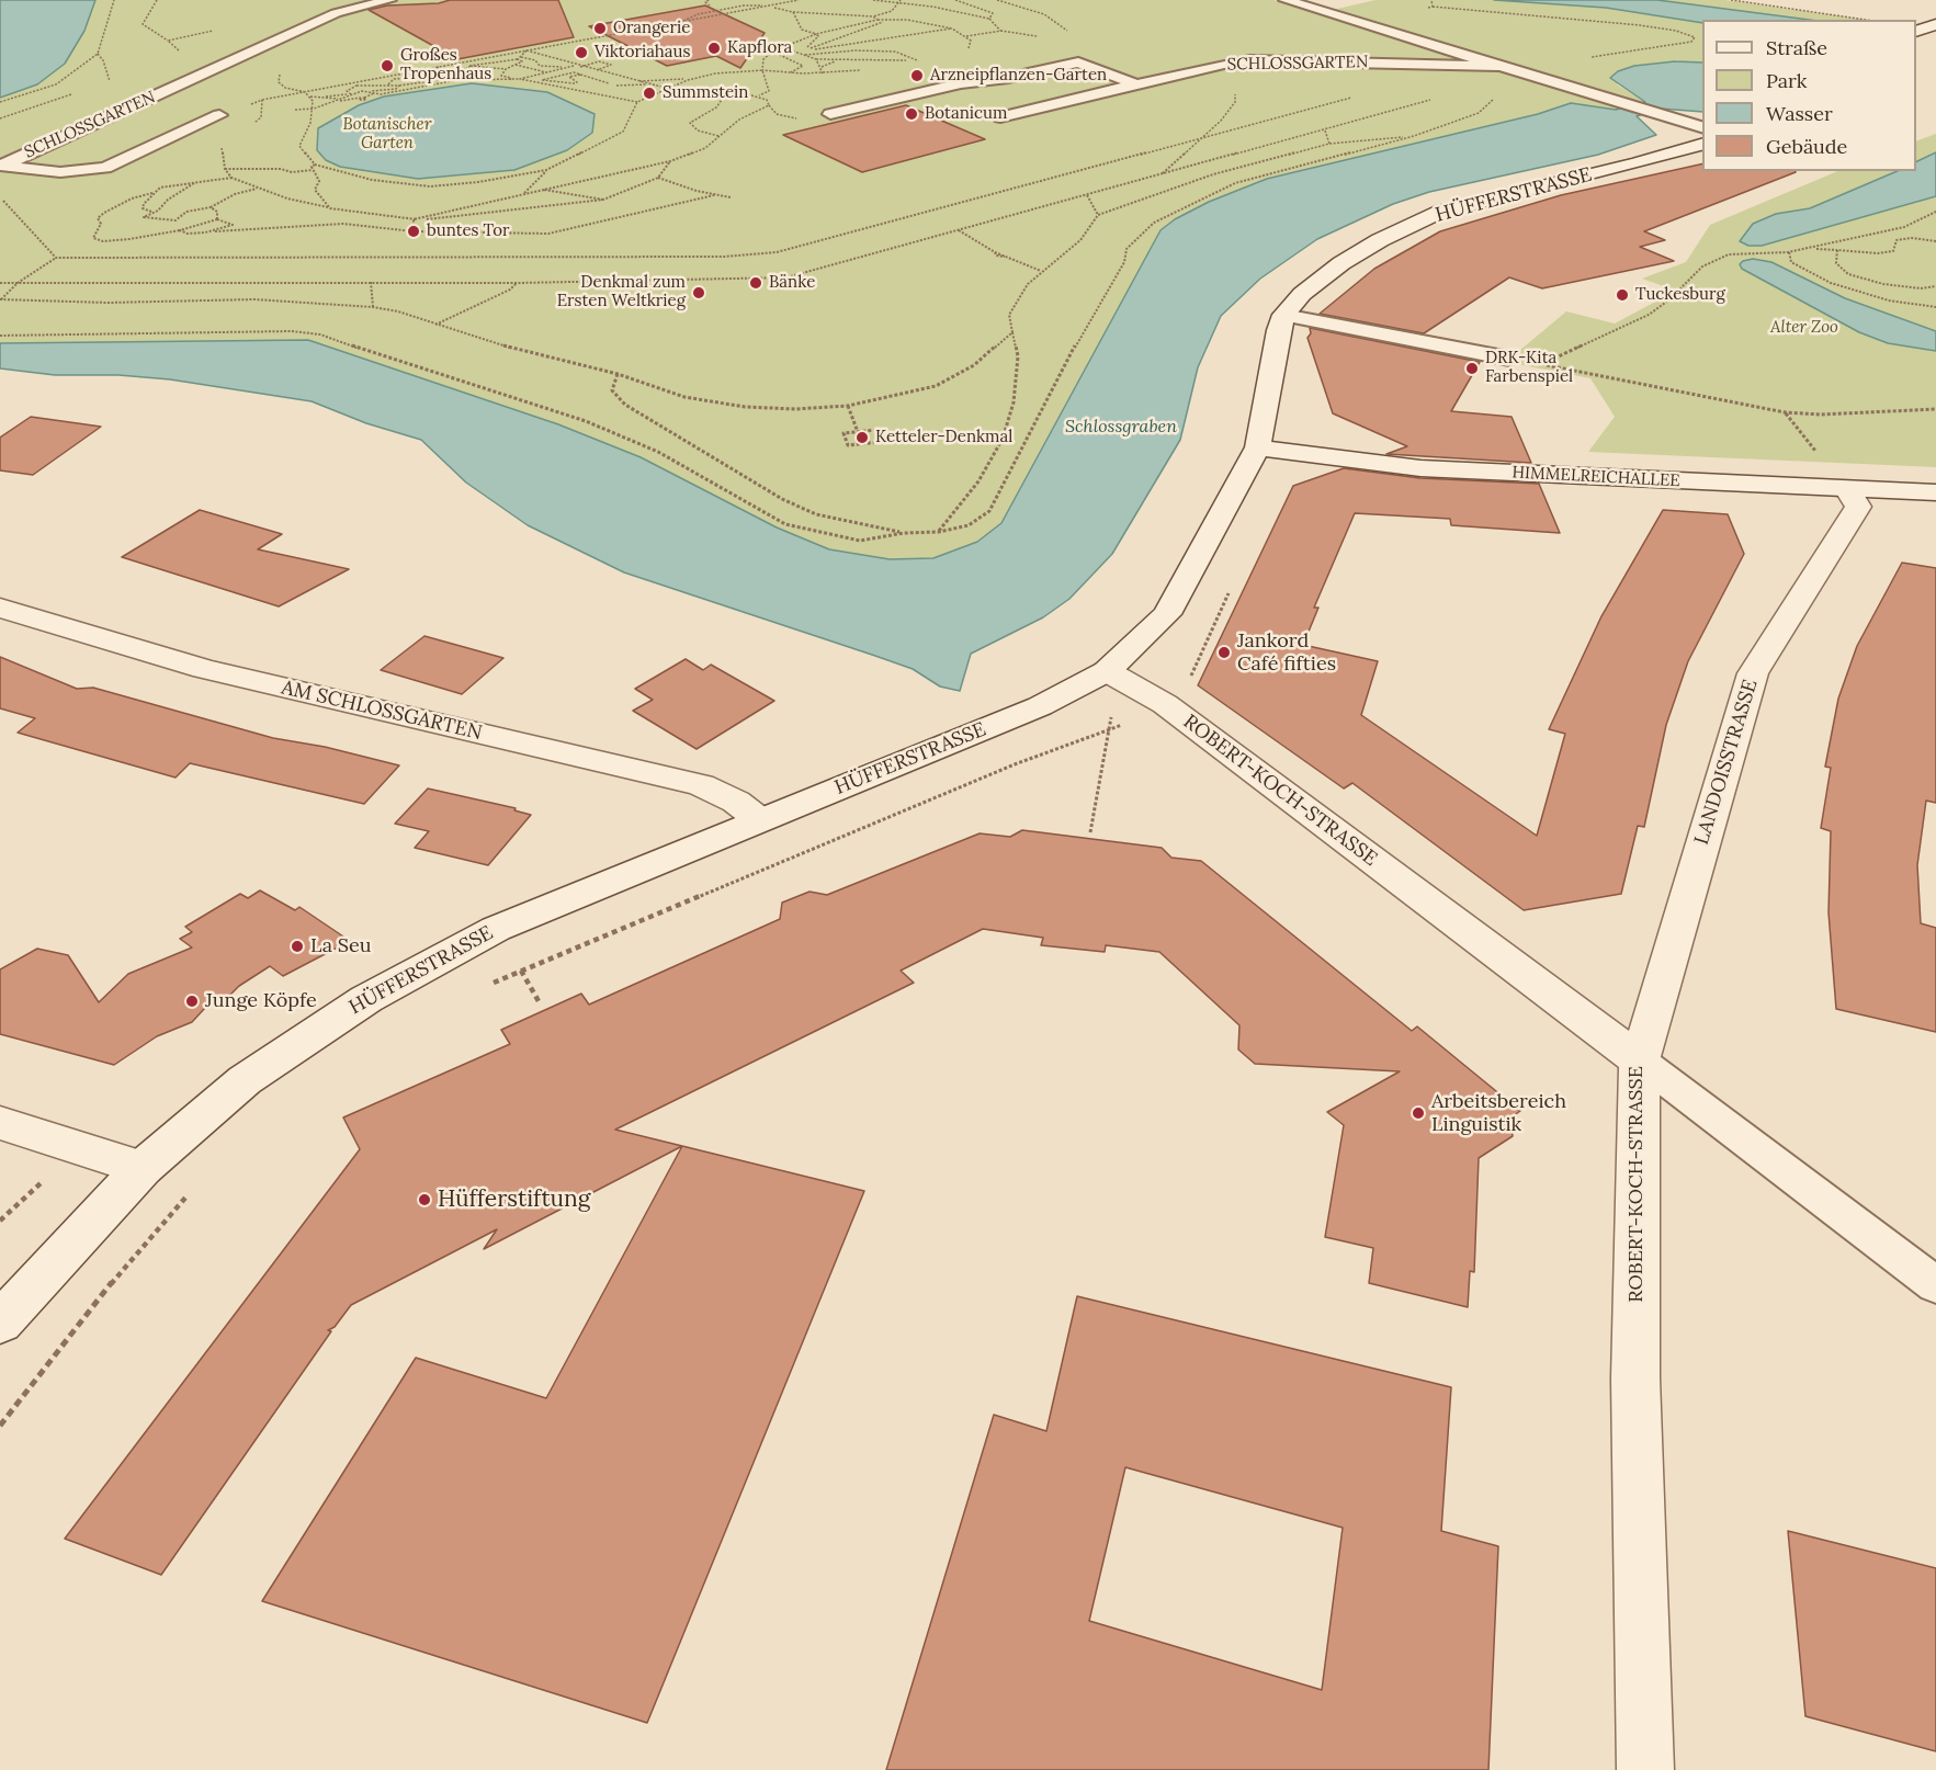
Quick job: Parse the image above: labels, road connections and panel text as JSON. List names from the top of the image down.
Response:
{
  "streets": {
    "street": [
      "HÜFFERSTRASSE",
      "HIMMELREICHALLEE",
      "AM SCHLOSSGARTEN",
      "LANDOISSTRASSE",
      "ROBERT-KOCH-STRASSE"
    ],
    "lane": ["SCHLOSSGARTEN"]
  },
  "crossings": [
    ["HÜFFERSTRASSE", "HIMMELREICHALLEE"],
    ["HÜFFERSTRASSE", "AM SCHLOSSGARTEN"],
    ["HÜFFERSTRASSE", "ROBERT-KOCH-STRASSE"],
    ["HIMMELREICHALLEE", "LANDOISSTRASSE"],
    ["LANDOISSTRASSE", "ROBERT-KOCH-STRASSE"]
  ],
  "water": ["Schlossgraben"],
  "parks": ["Botanischer Garten", "Alter Zoo"],
  "places": [
    "Orangerie",
    "Kapflora",
    "Viktoriahaus",
    "Großes Tropenhaus",
    "Arzneipflanzen-Garten",
    "Summstein",
    "Botanicum",
    "buntes Tor",
    "Bänke",
    "Denkmal zum Ersten Weltkrieg",
    "Tuckesburg",
    "DRK-Kita Farbenspiel",
    "Ketteler-Denkmal",
    "Jankord Café fifties",
    "La Seu",
    "Junge Köpfe",
    "Arbeitsbereich Linguistik",
    "Hüfferstiftung"
  ],
  "legend": [
    "Straße",
    "Park",
    "Wasser",
    "Gebäude"
  ]
}
